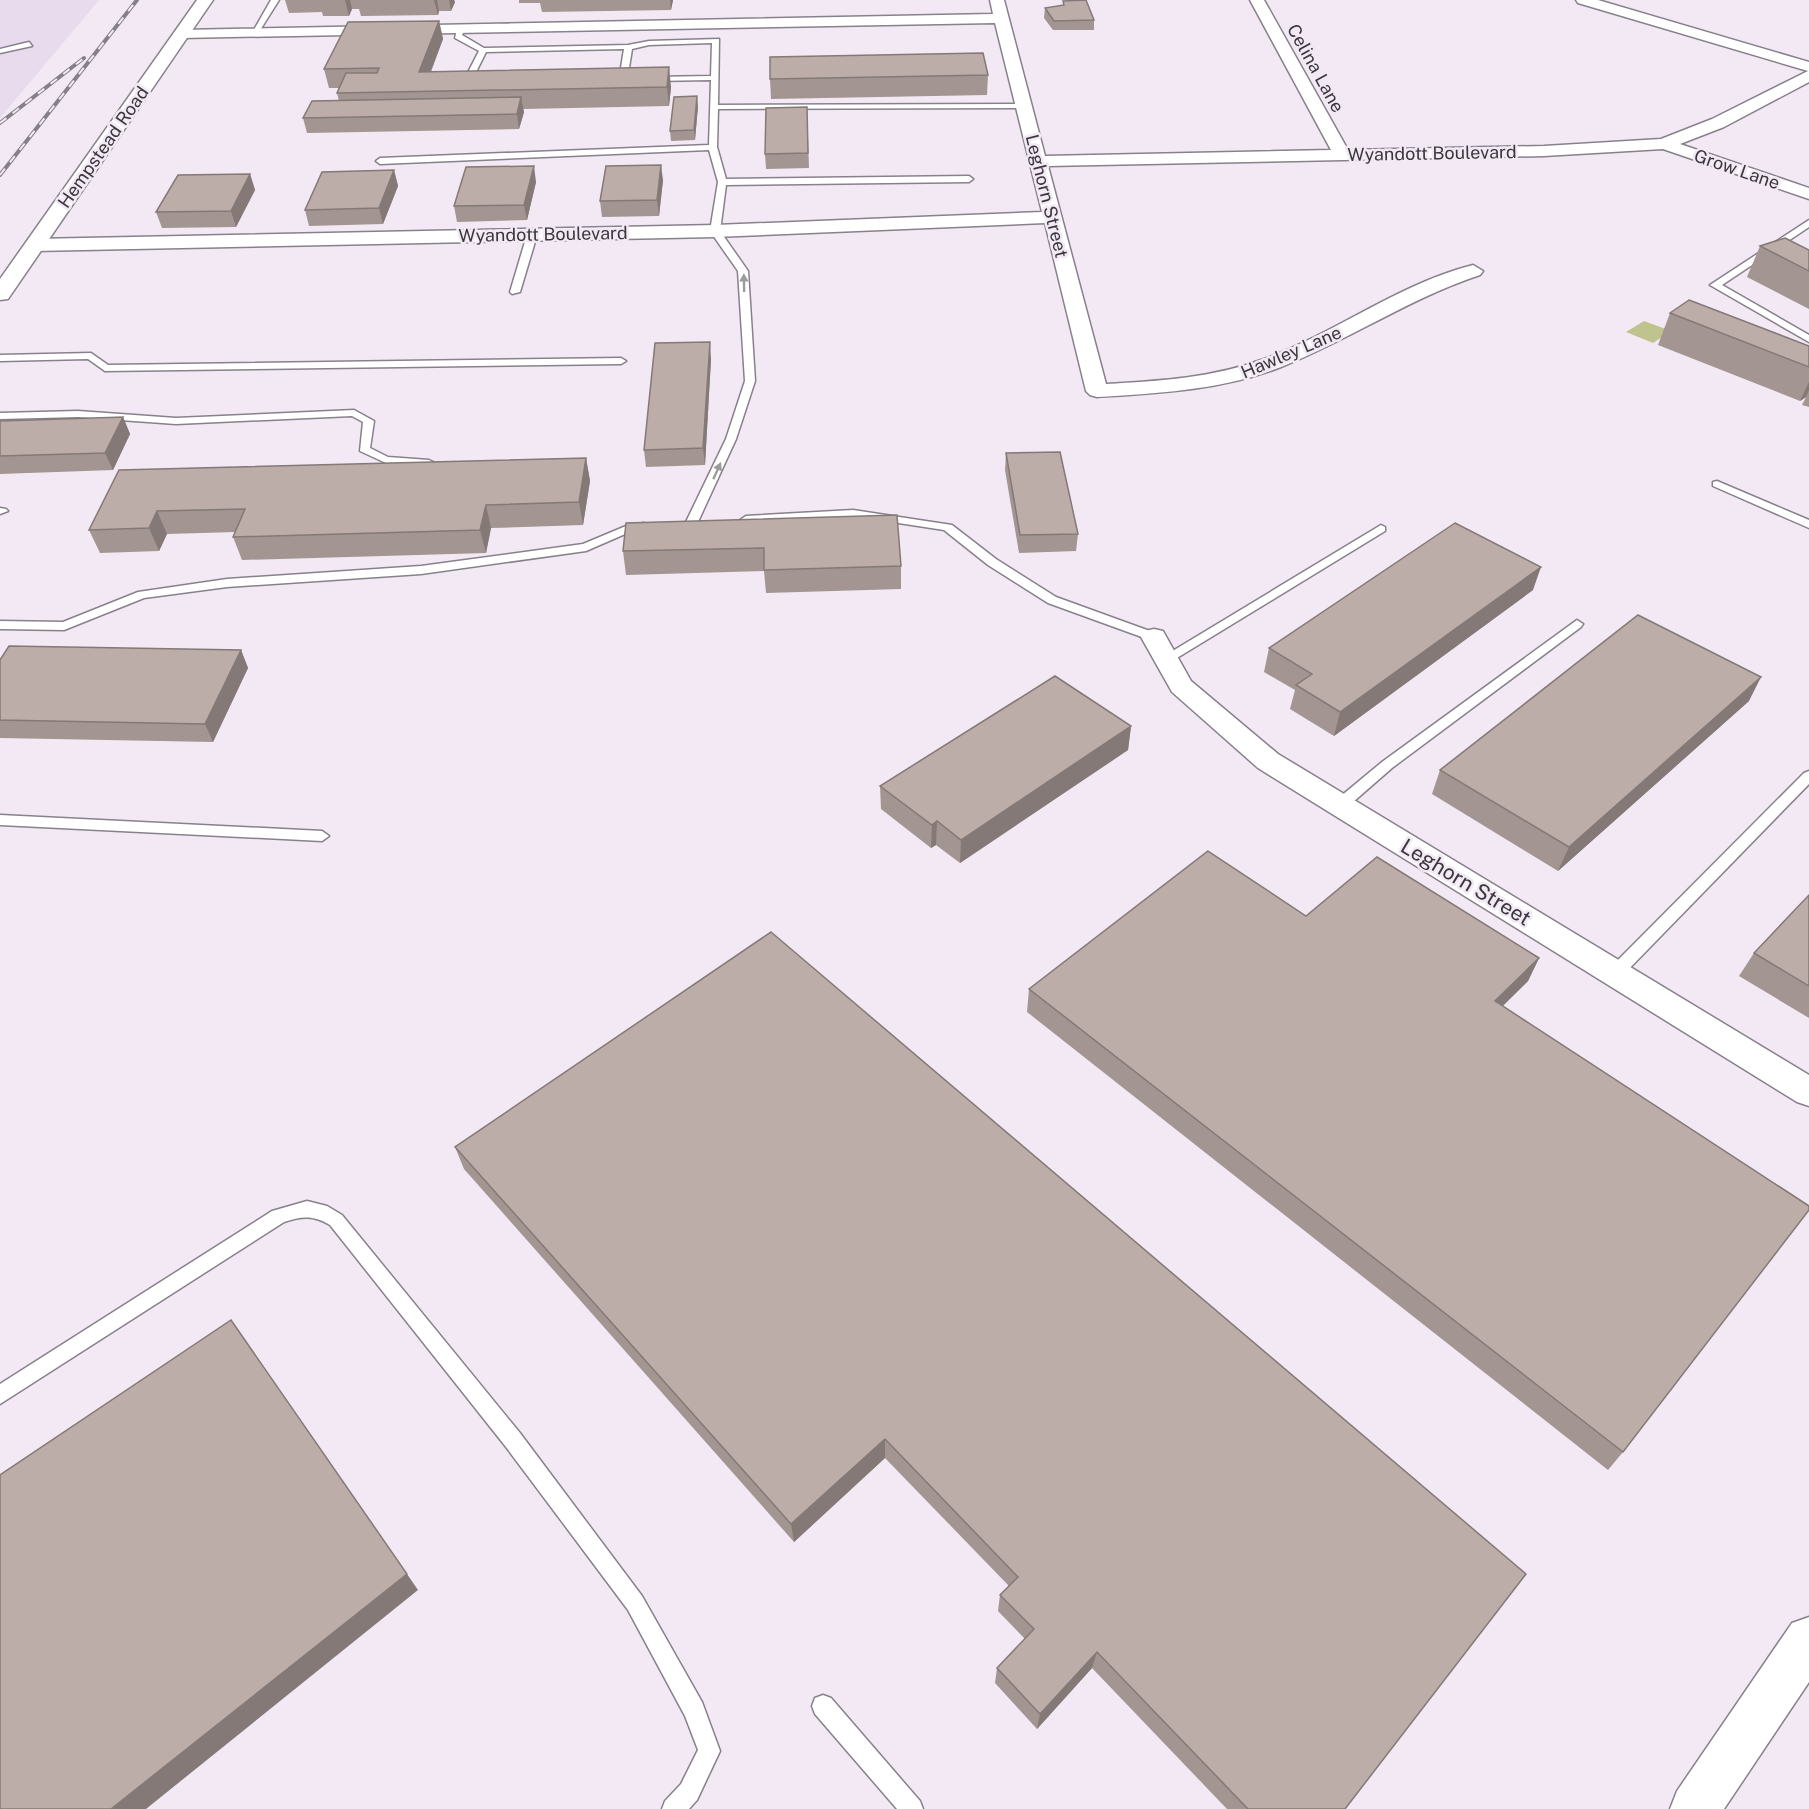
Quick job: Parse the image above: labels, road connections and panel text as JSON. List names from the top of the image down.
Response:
{
  "streets": {
    "main road": ["Hempstead Road"],
    "street": [
      "Celina Lane",
      "Wyandott Boulevard",
      "Grow Lane",
      "Leghorn Street",
      "Hawley Lane"
    ]
  },
  "crossings": [
    ["Celina Lane", "Wyandott Boulevard"],
    ["Hempstead Road", "Wyandott Boulevard"],
    ["Wyandott Boulevard", "Grow Lane"],
    ["Wyandott Boulevard", "Leghorn Street"],
    ["Leghorn Street", "Hawley Lane"]
  ]
}
